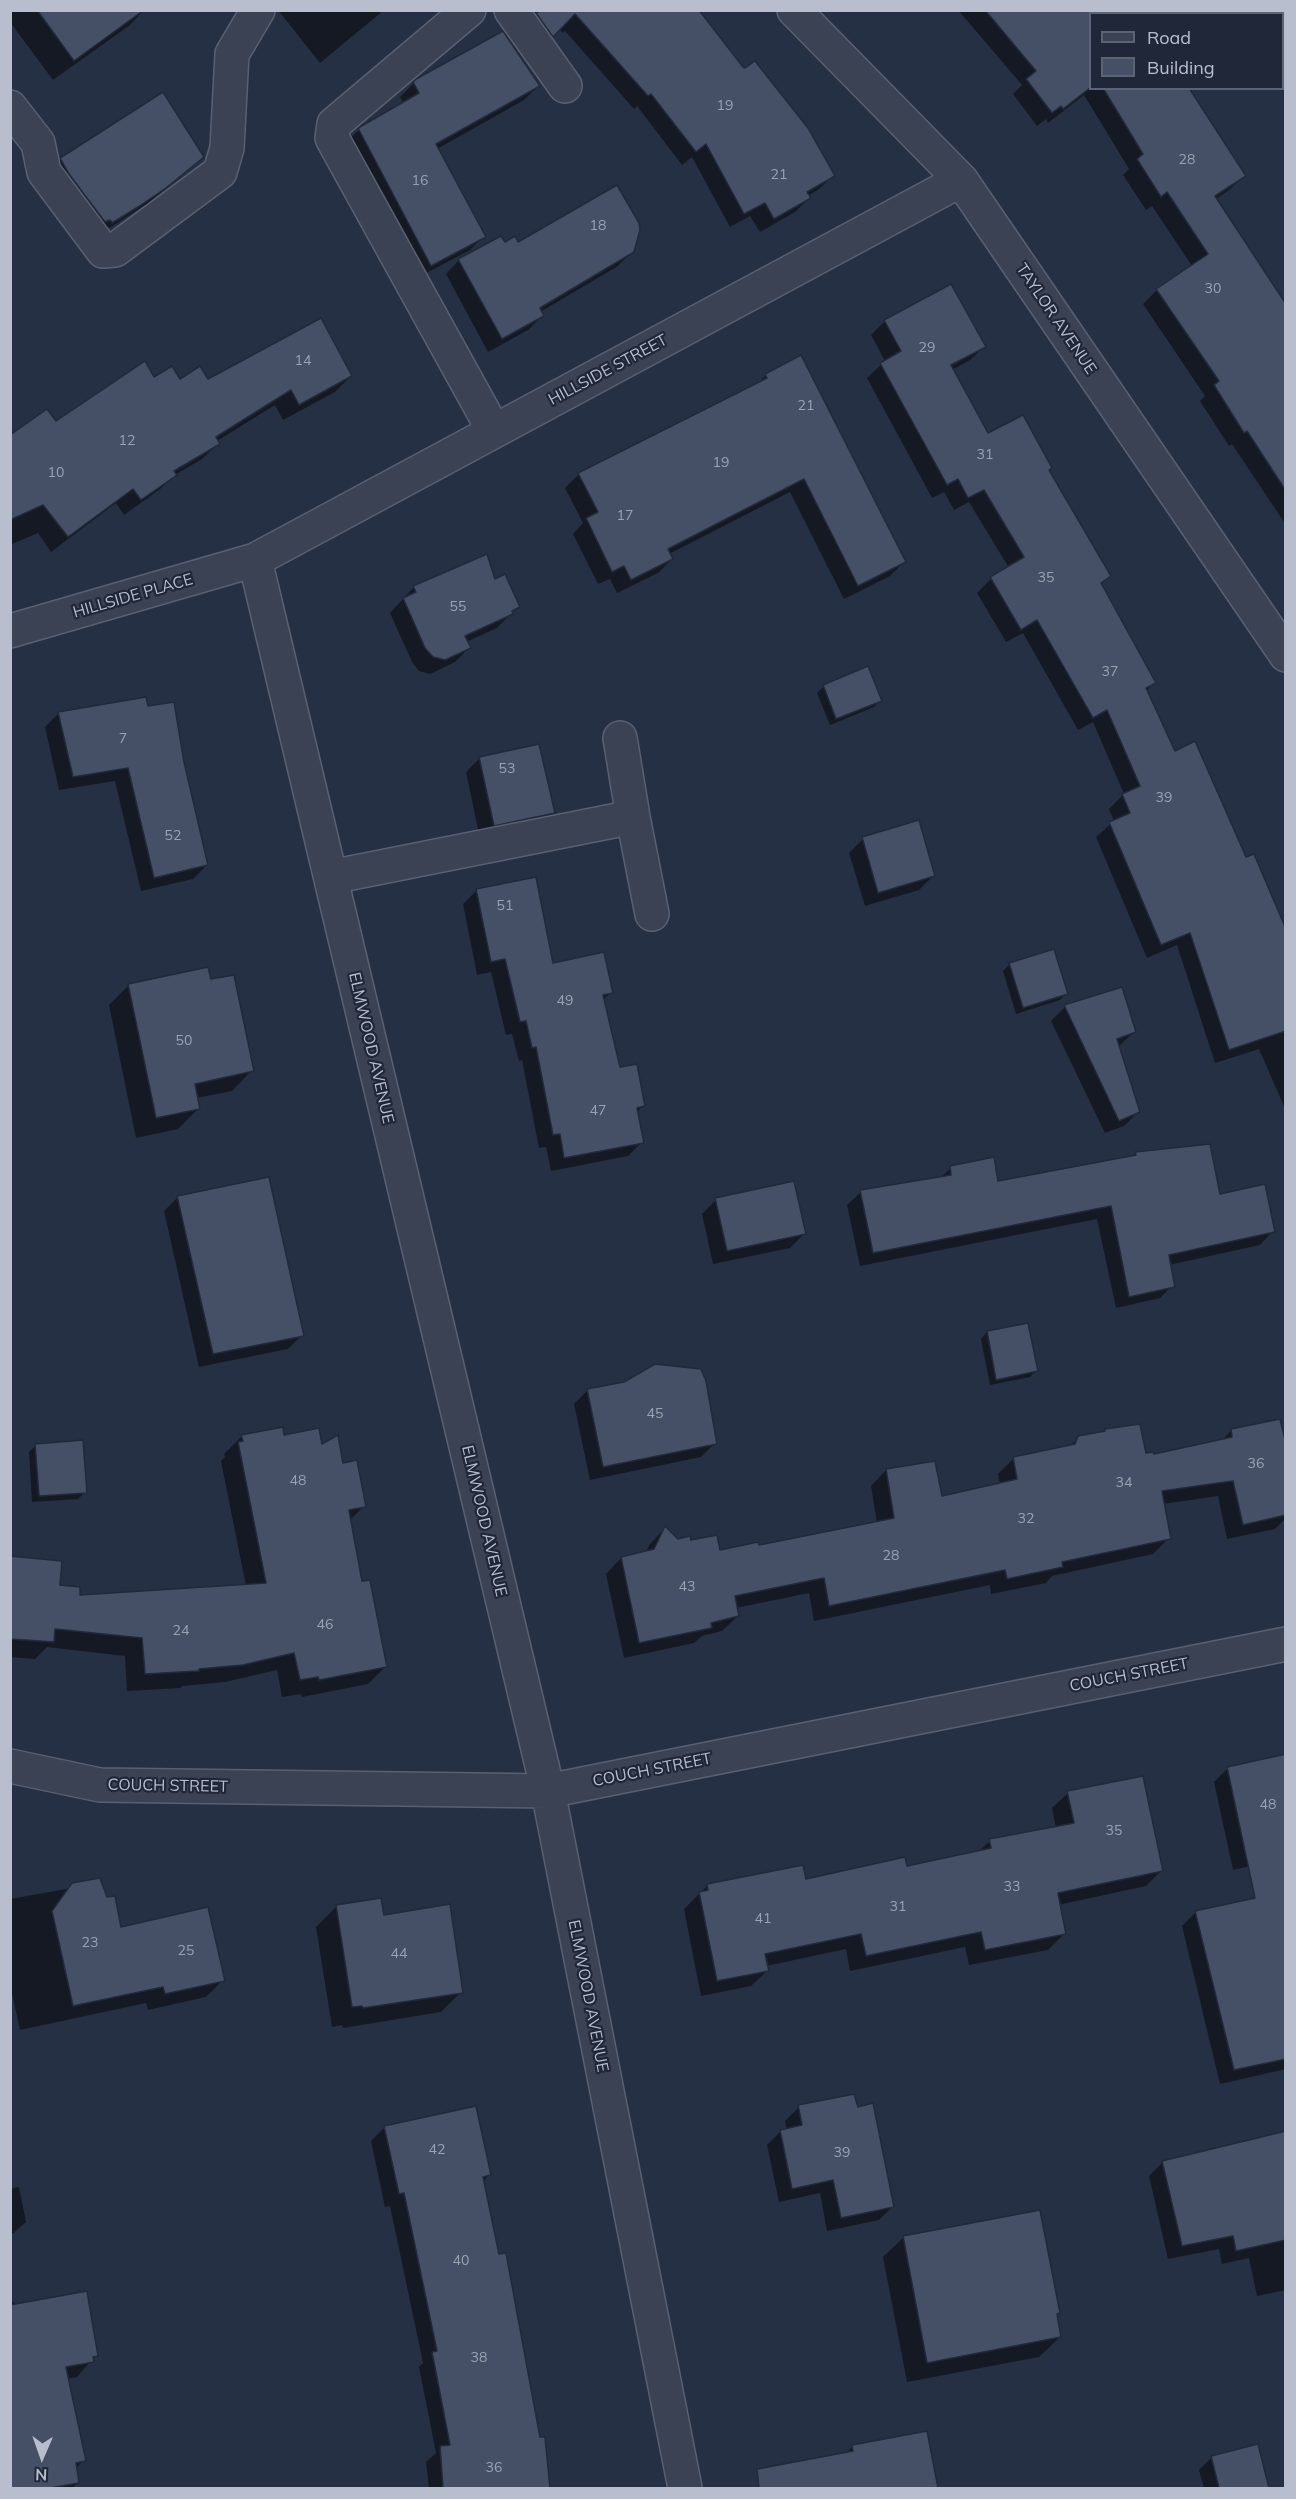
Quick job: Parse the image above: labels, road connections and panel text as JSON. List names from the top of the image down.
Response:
{
  "streets": {
    "street": [
      "TAYLOR AVENUE",
      "HILLSIDE STREET",
      "HILLSIDE PLACE",
      "ELMWOOD AVENUE",
      "COUCH STREET"
    ]
  },
  "crossings": [
    ["TAYLOR AVENUE", "HILLSIDE STREET"],
    ["HILLSIDE STREET", "HILLSIDE PLACE"],
    ["HILLSIDE STREET", "ELMWOOD AVENUE"],
    ["HILLSIDE PLACE", "ELMWOOD AVENUE"],
    ["ELMWOOD AVENUE", "COUCH STREET"]
  ],
  "house_numbers": [
    "19",
    "28",
    "21",
    "16",
    "18",
    "30",
    "29",
    "14",
    "21",
    "12",
    "31",
    "19",
    "10",
    "17",
    "35",
    "55",
    "37",
    "7",
    "53",
    "39",
    "52",
    "51",
    "49",
    "50",
    "47",
    "45",
    "36",
    "48",
    "34",
    "32",
    "28",
    "43",
    "46",
    "24",
    "48",
    "35",
    "33",
    "31",
    "41",
    "23",
    "25",
    "44",
    "42",
    "39",
    "40",
    "38",
    "36"
  ],
  "legend": ["Road", "Building"],
  "north": "bottom"
}
